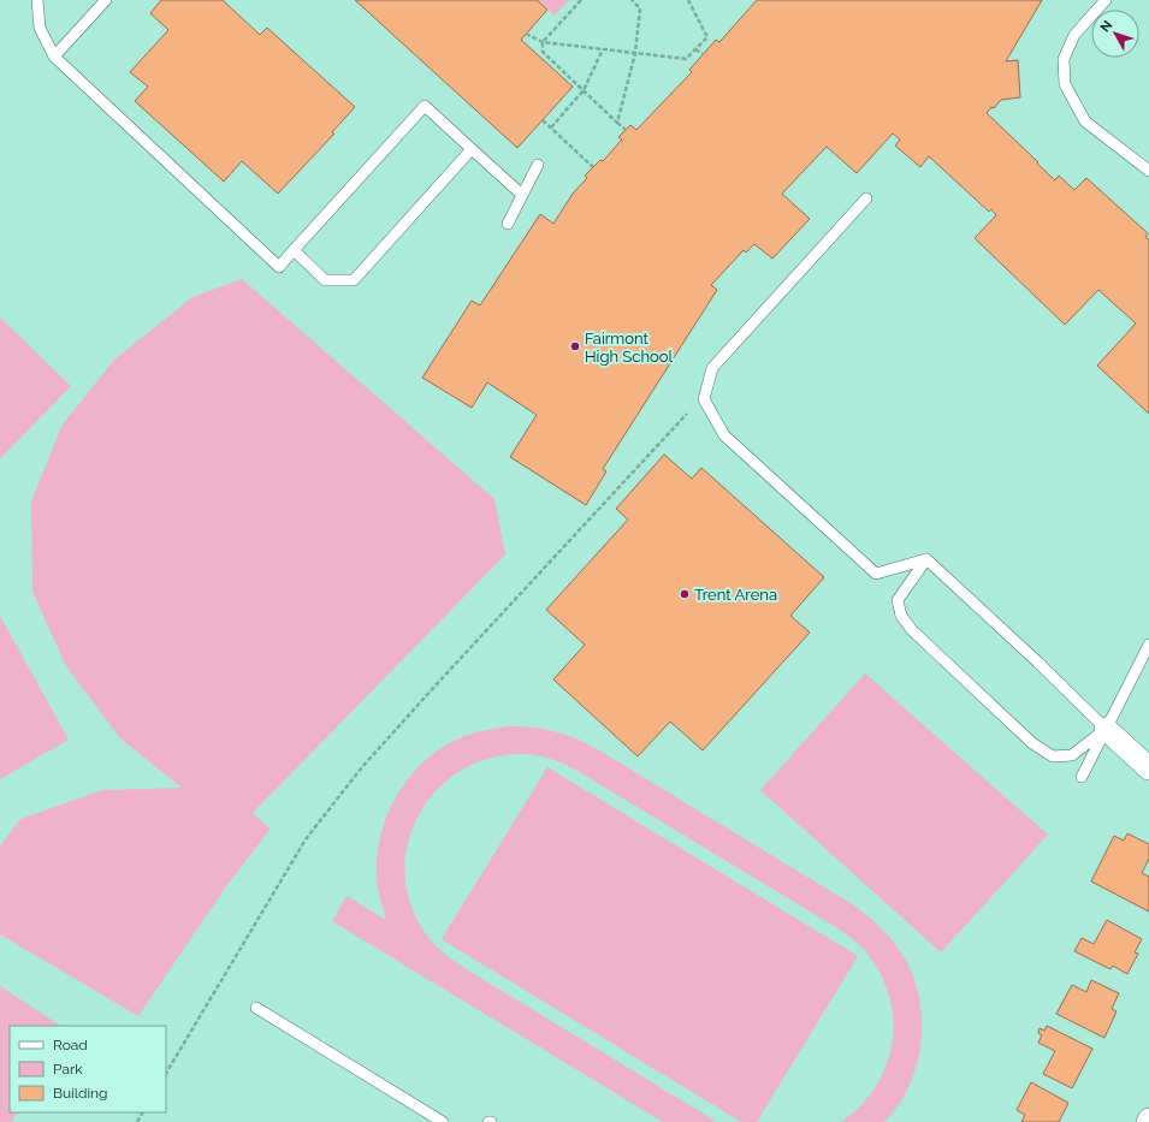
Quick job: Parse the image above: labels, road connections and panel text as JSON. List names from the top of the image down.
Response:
{
  "places": ["Fairmont High School", "Trent Arena"],
  "legend": ["Road", "Park", "Building"],
  "north": "top left"
}
